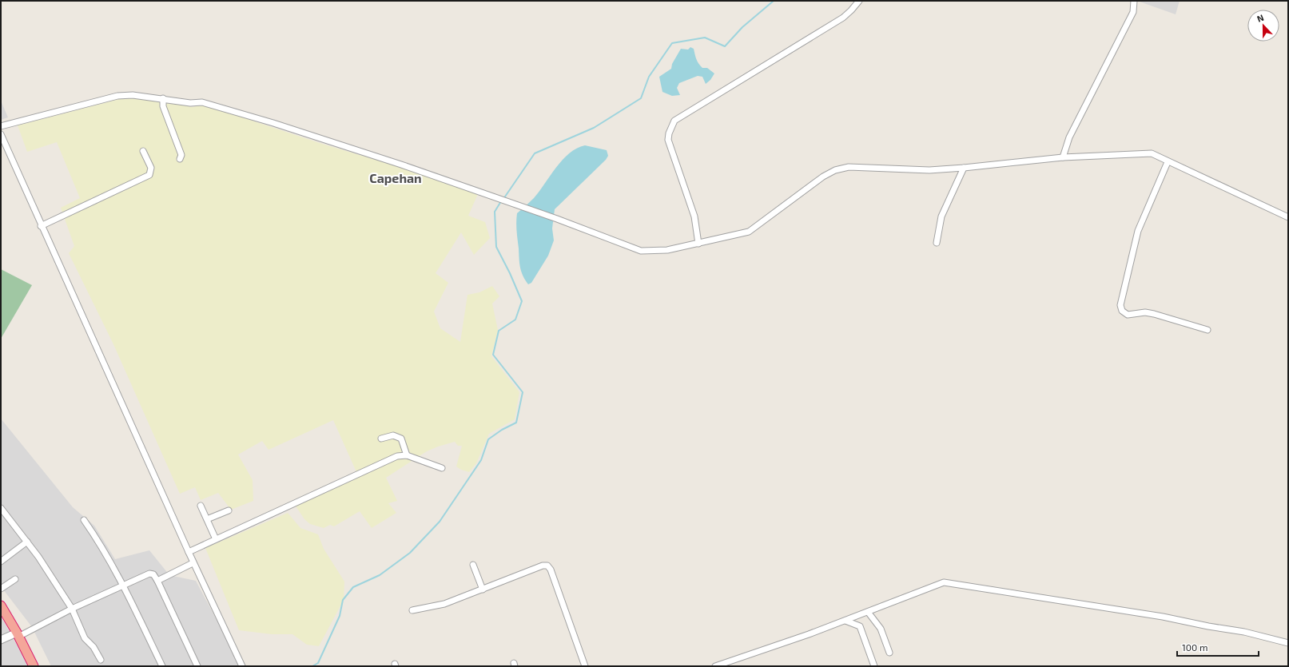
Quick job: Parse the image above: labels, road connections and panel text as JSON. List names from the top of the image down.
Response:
{
  "districts": ["Capehan"],
  "scale_bar": "100 m",
  "north": "top"
}
